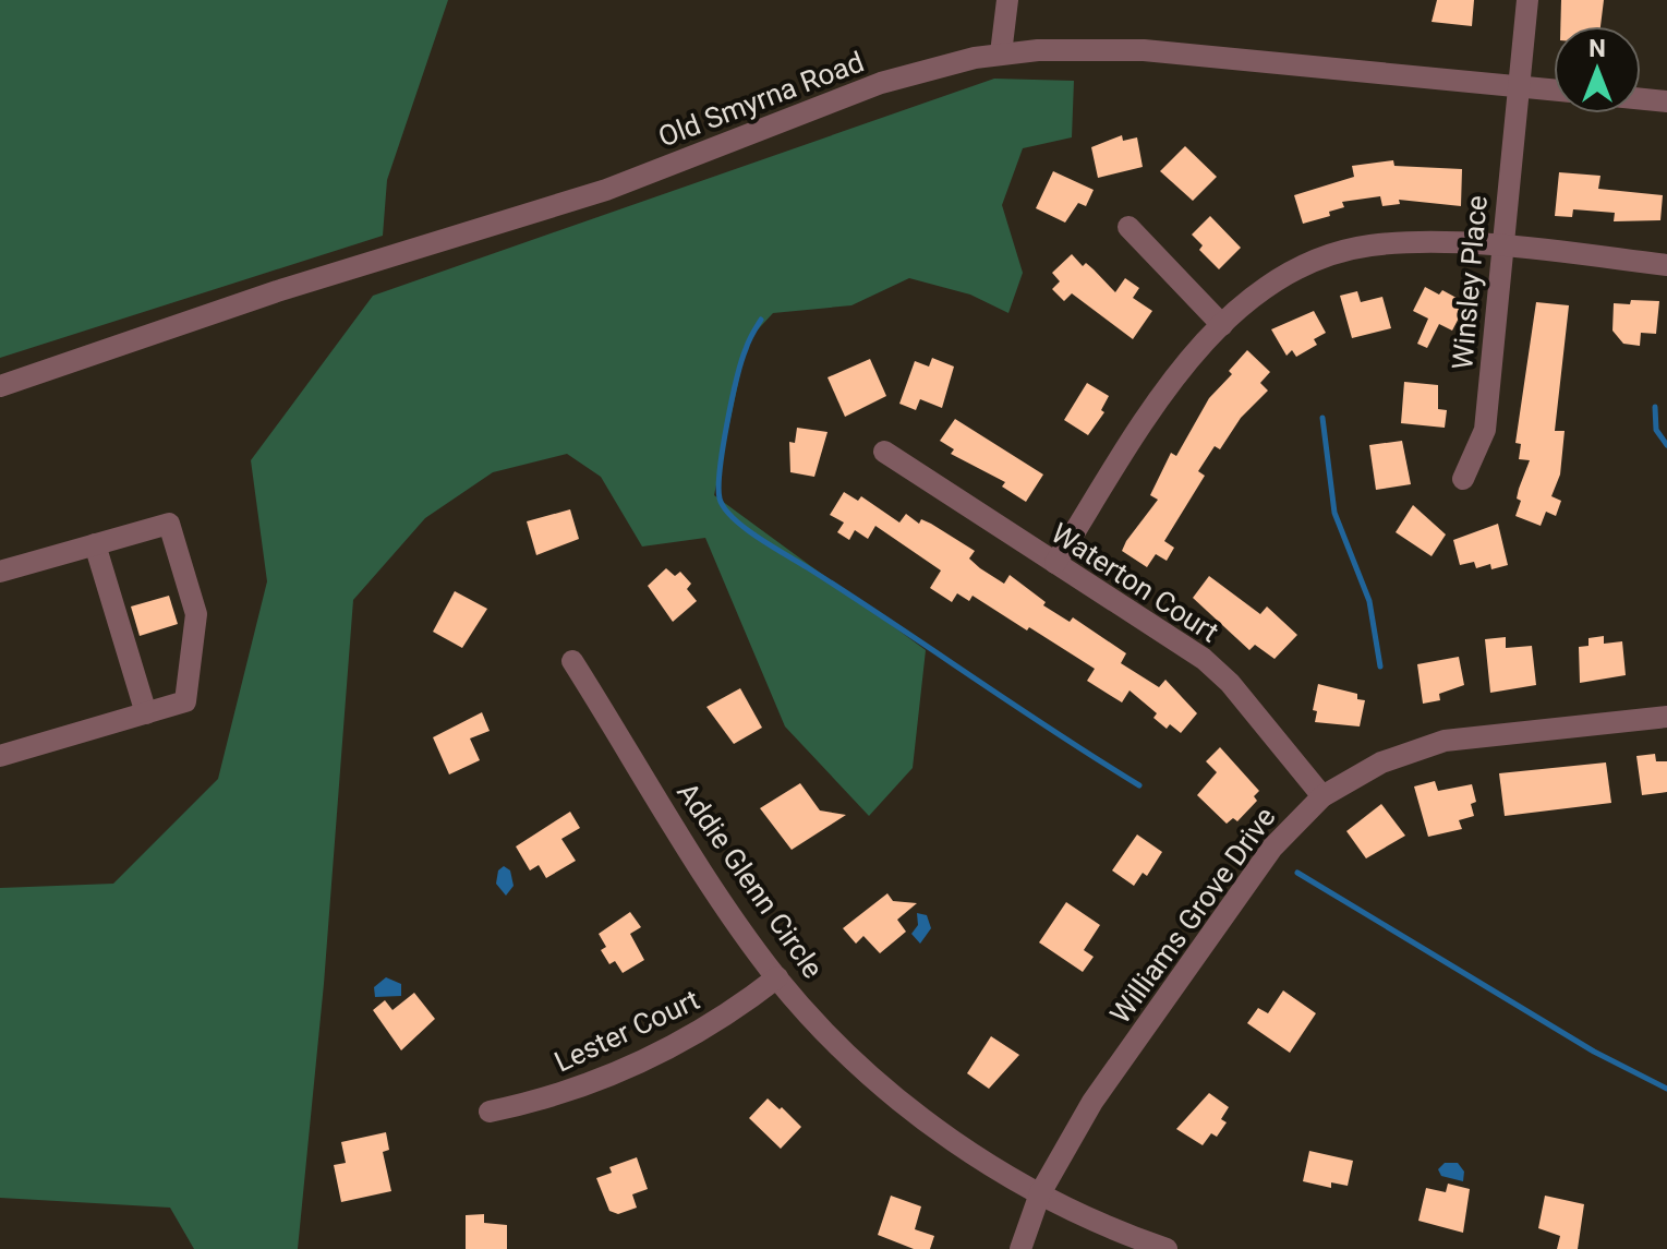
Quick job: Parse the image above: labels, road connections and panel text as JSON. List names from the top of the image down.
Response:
{
  "streets": {
    "street": [
      "Old Smyrna Road",
      "Winsley Place",
      "Waterton Court",
      "Addie Glenn Circle",
      "Williams Grove Drive",
      "Lester Court"
    ]
  },
  "crossings": [
    ["Old Smyrna Road", "Winsley Place"],
    ["Waterton Court", "Williams Grove Drive"],
    ["Addie Glenn Circle", "Williams Grove Drive"],
    ["Addie Glenn Circle", "Lester Court"]
  ],
  "north": "top"
}
